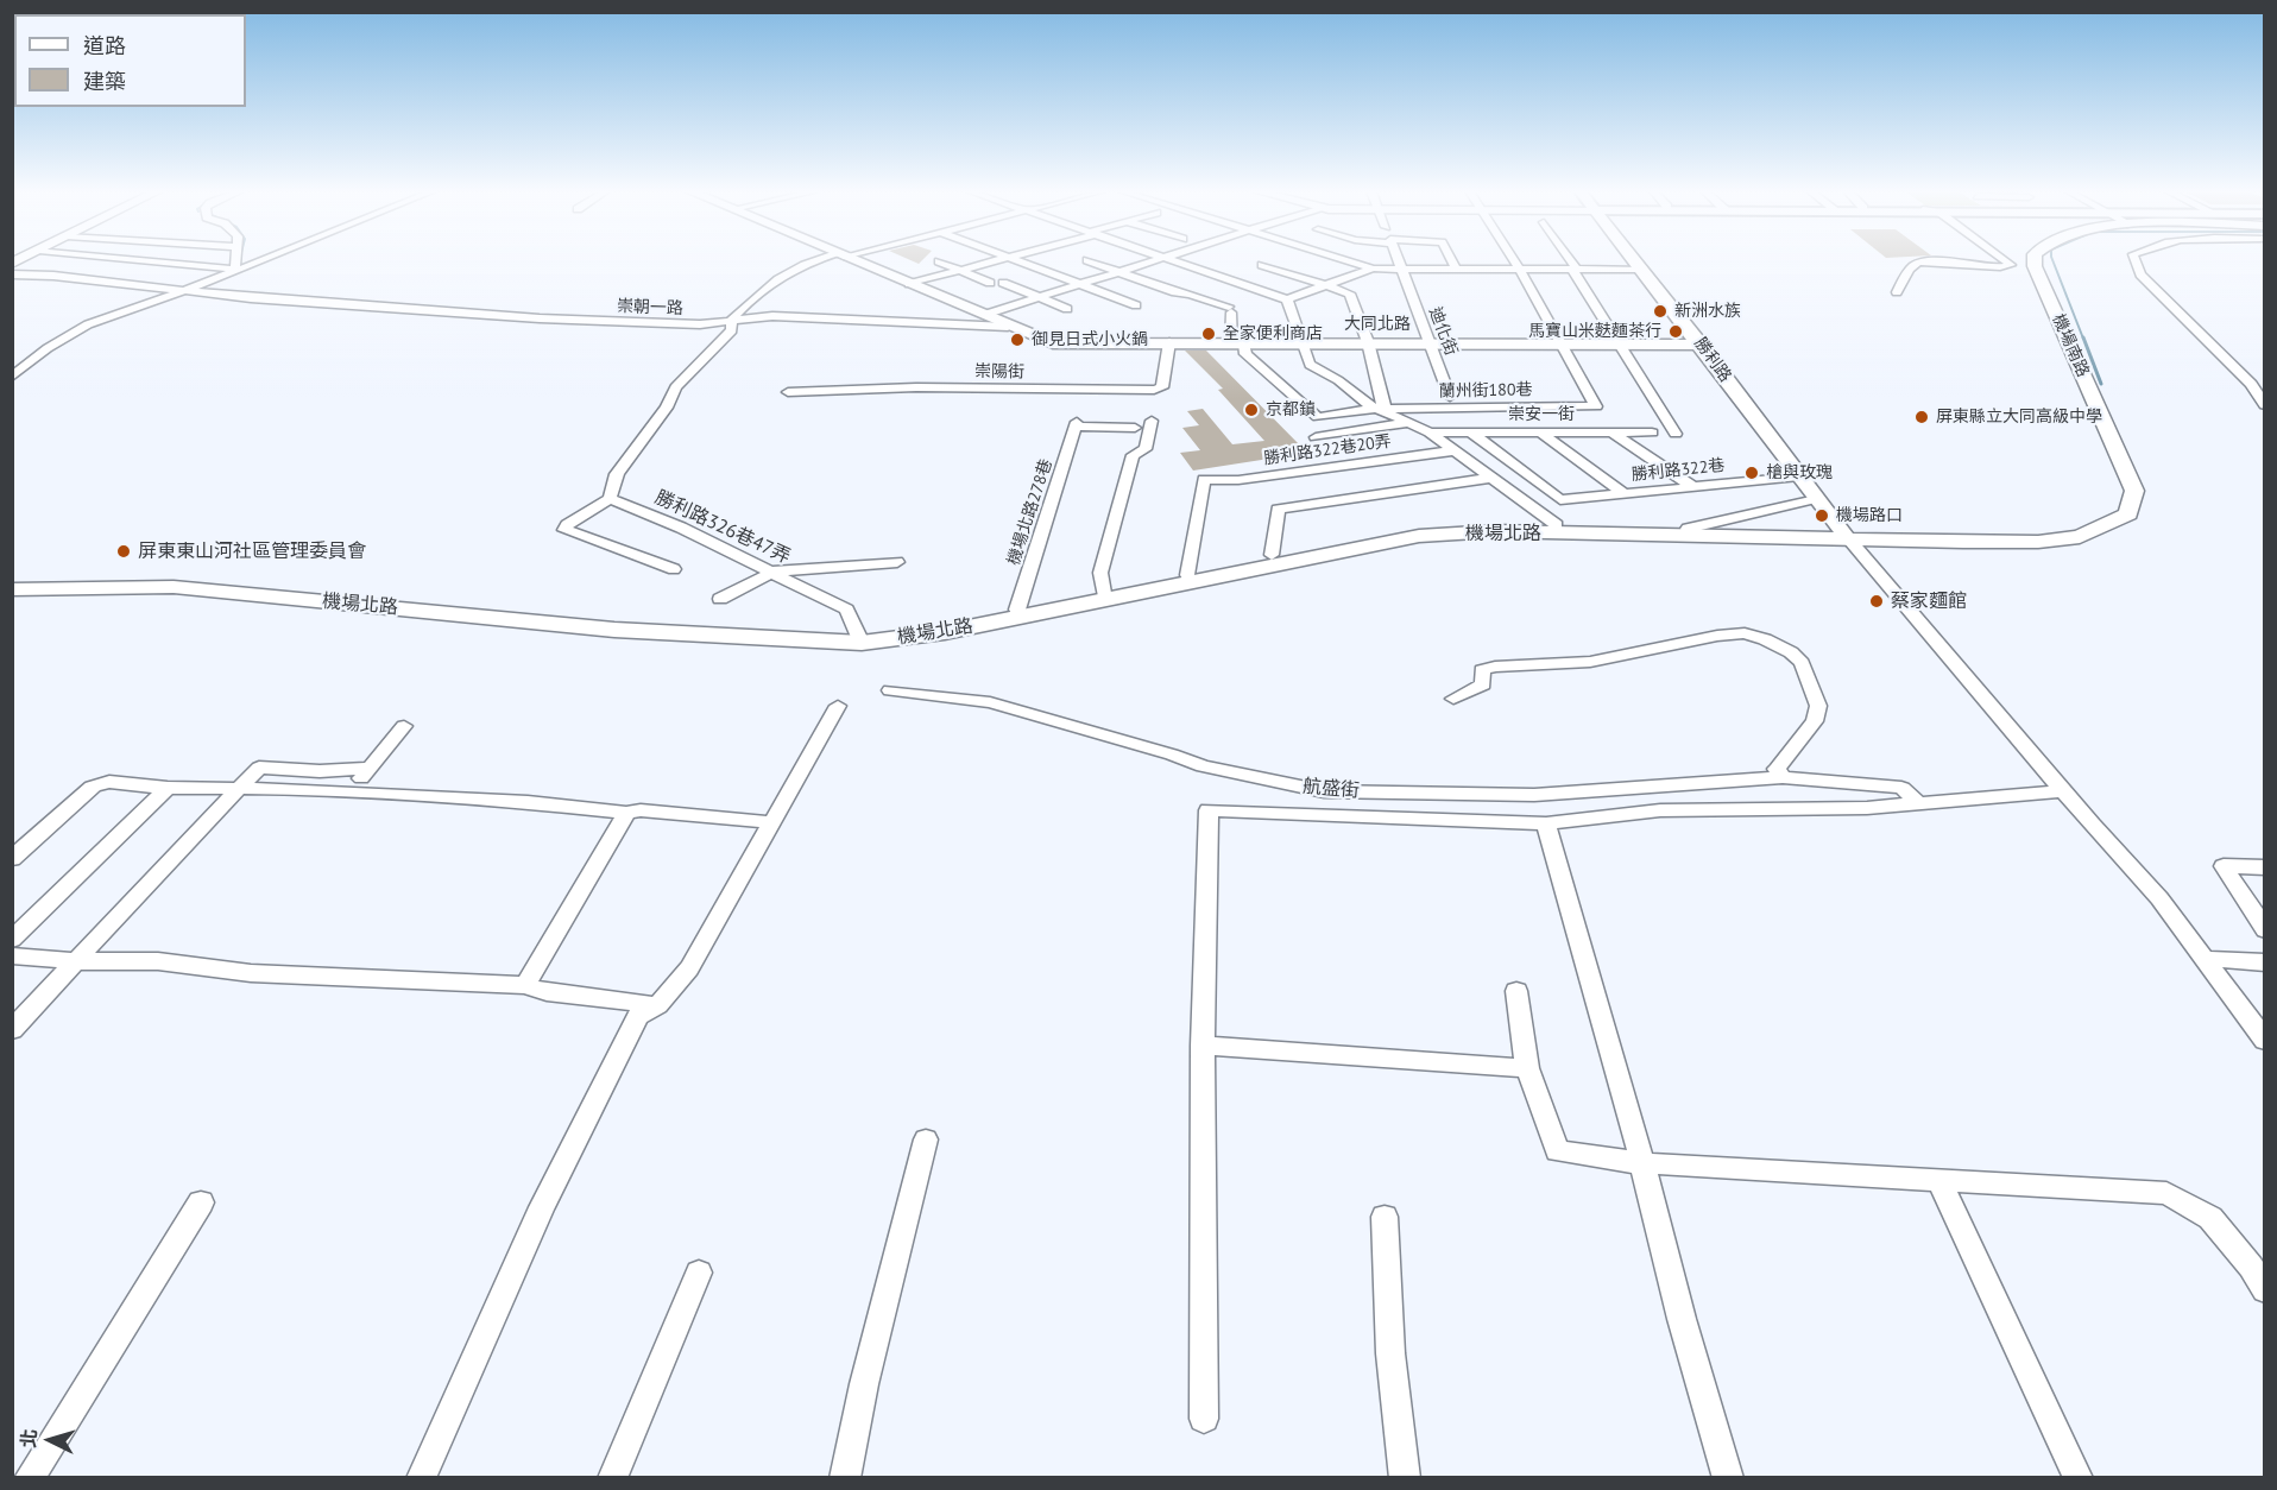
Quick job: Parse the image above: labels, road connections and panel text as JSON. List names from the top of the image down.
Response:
{
  "streets": {
    "street": [
      "崇朝一路",
      "大同北路",
      "迪化街",
      "機場南路",
      "勝利路",
      "崇陽街",
      "蘭州街180巷",
      "崇安一街",
      "勝利路322巷20弄",
      "勝利路322巷",
      "機場北路278巷",
      "勝利路326巷47弄",
      "機場北路",
      "航盛街"
    ]
  },
  "crossings": [
    ["崇朝一路", "大同北路"],
    ["大同北路", "迪化街"],
    ["大同北路", "勝利路"],
    ["大同北路", "崇陽街"],
    ["大同北路", "蘭州街180巷"],
    ["機場南路", "勝利路"],
    ["機場南路", "機場北路"],
    ["勝利路", "勝利路322巷"],
    ["勝利路", "機場北路"],
    ["崇安一街", "勝利路322巷"],
    ["勝利路322巷20弄", "機場北路"],
    ["機場北路278巷", "機場北路"],
    ["勝利路326巷47弄", "機場北路"]
  ],
  "places": [
    "新洲水族",
    "馬寶山米麩麵茶行",
    "全家便利商店",
    "御見日式小火鍋",
    "京都鎮",
    "屏東縣立大同高級中學",
    "槍與玫瑰",
    "機場路口",
    "屏東東山河社區管理委員會",
    "蔡家麵館"
  ],
  "legend": ["道路", "建築"],
  "north": "left"
}
